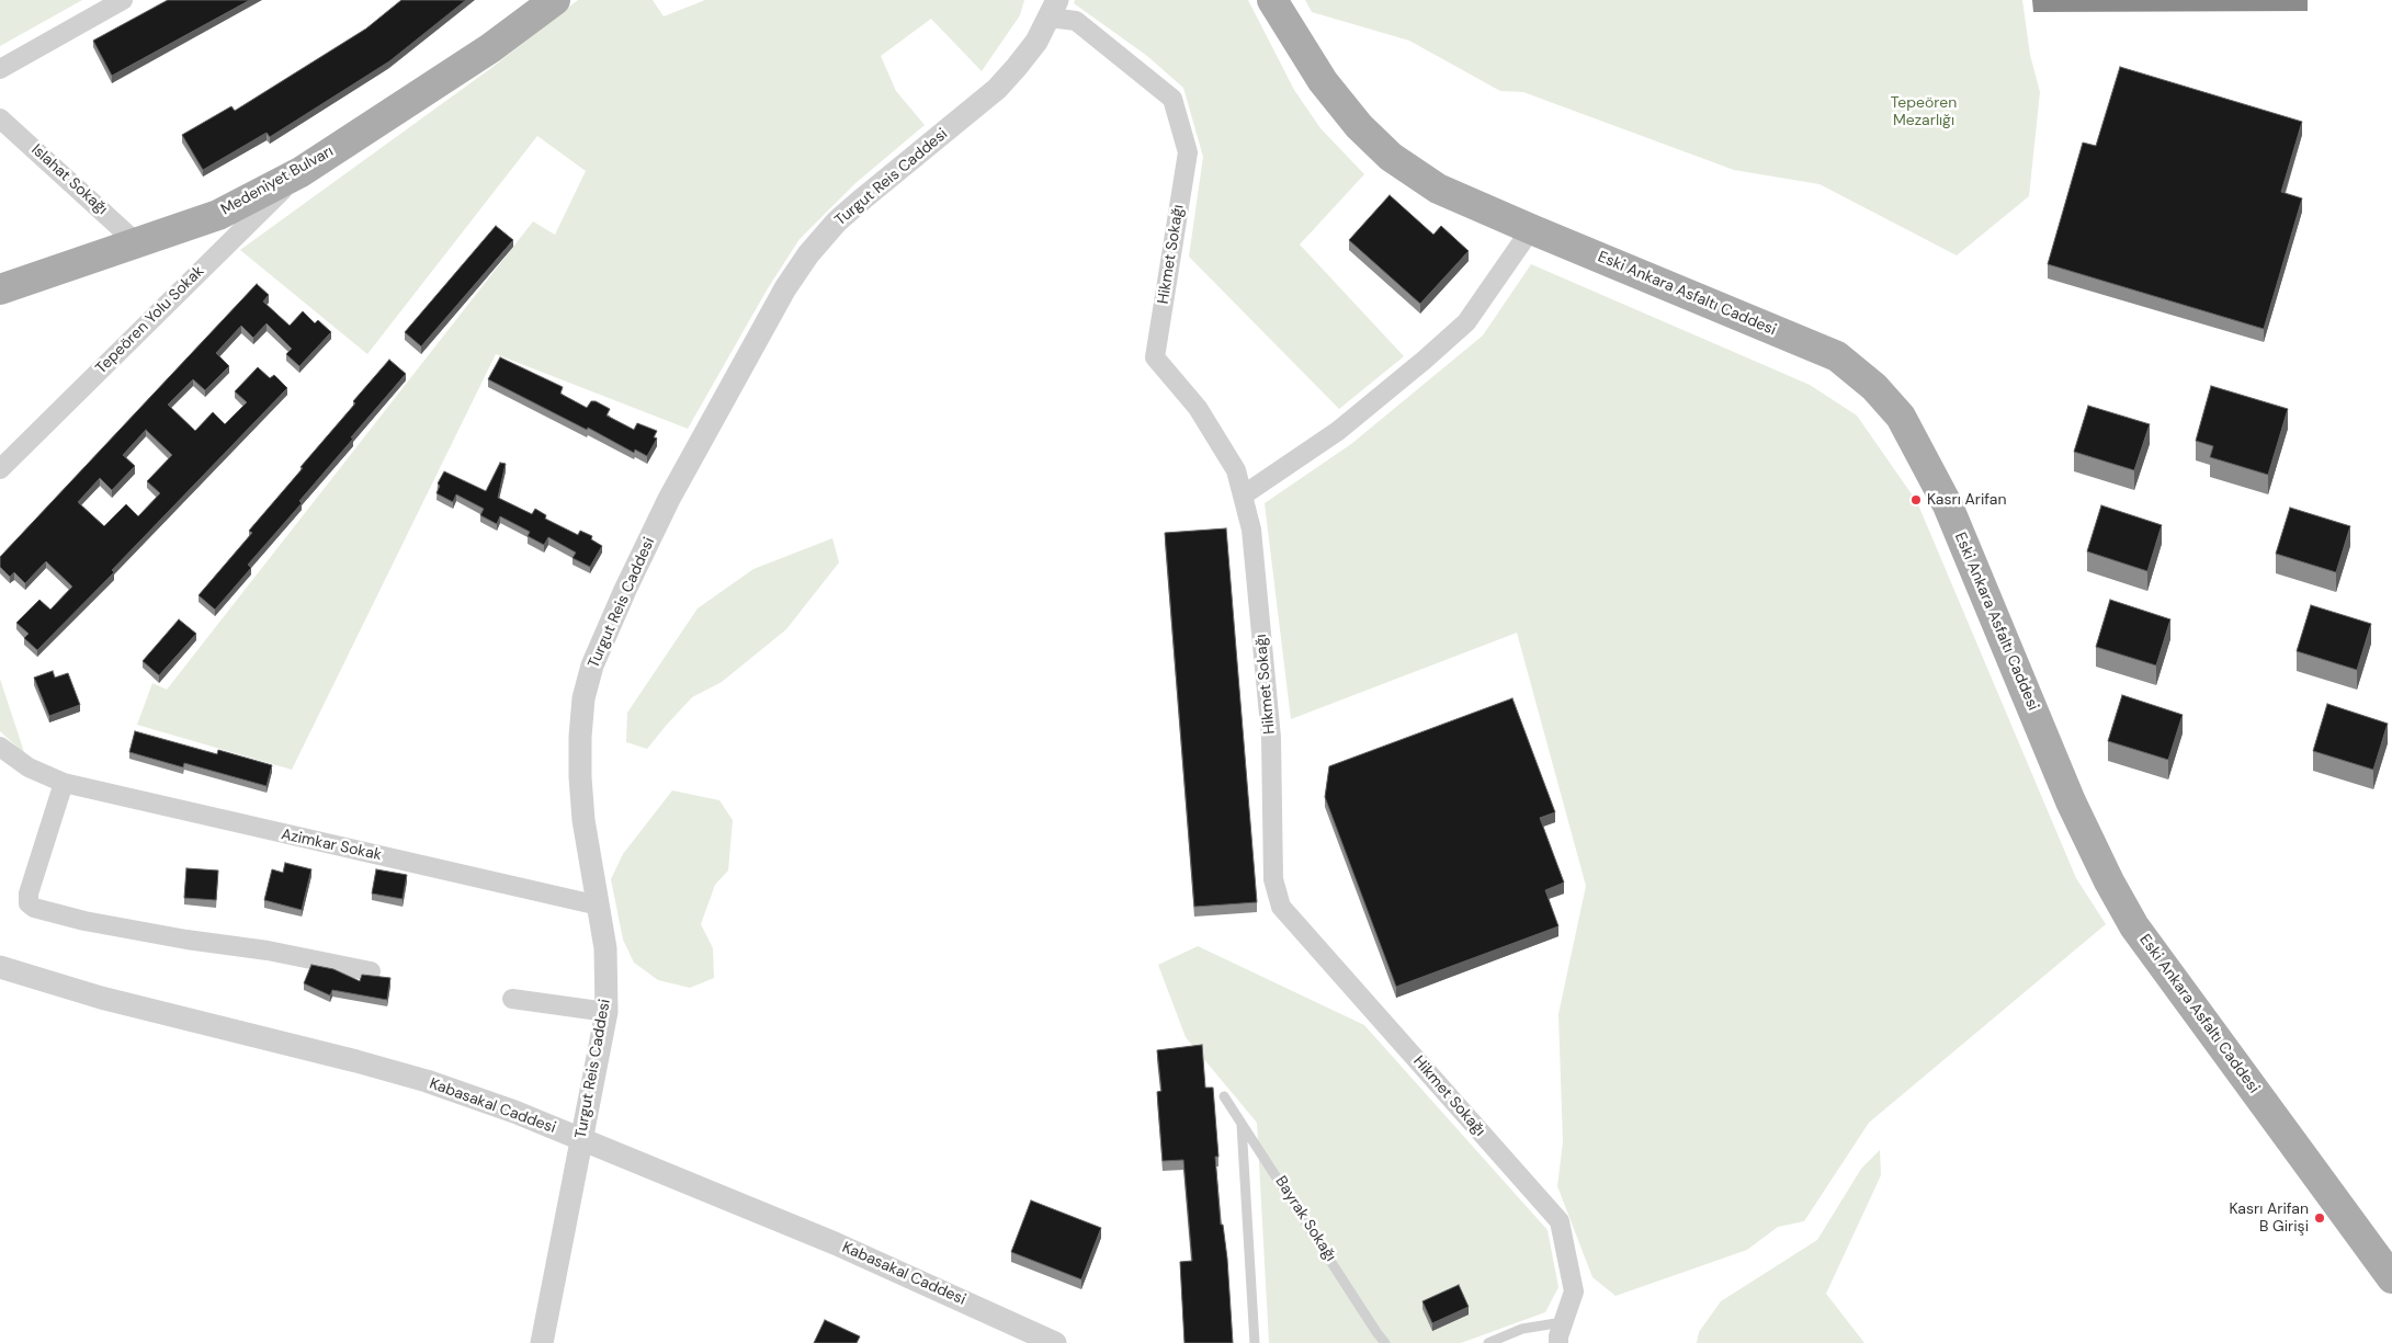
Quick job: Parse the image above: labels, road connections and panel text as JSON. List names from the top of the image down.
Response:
{
  "streets": {
    "main road": ["Medeniyet Bulvarı", "Eski Ankara Asfaltı Caddesi"],
    "street": [
      "Turgut Reis Caddesi",
      "Islahat Sokağı",
      "Hikmet Sokağı",
      "Tepeören Yolu Sokak",
      "Azimkar Sokak",
      "Kabasakal Caddesi"
    ],
    "lane": ["Bayrak Sokağı"]
  },
  "crossings": [
    ["Turgut Reis Caddesi", "Hikmet Sokağı"],
    ["Turgut Reis Caddesi", "Azimkar Sokak"],
    ["Turgut Reis Caddesi", "Kabasakal Caddesi"],
    ["Islahat Sokağı", "Medeniyet Bulvarı"],
    ["Medeniyet Bulvarı", "Tepeören Yolu Sokak"]
  ],
  "parks": ["Tepeören Mezarlığı"],
  "places": ["Kasrı Arifan", "Kasrı Arifan B Girişi"]
}
